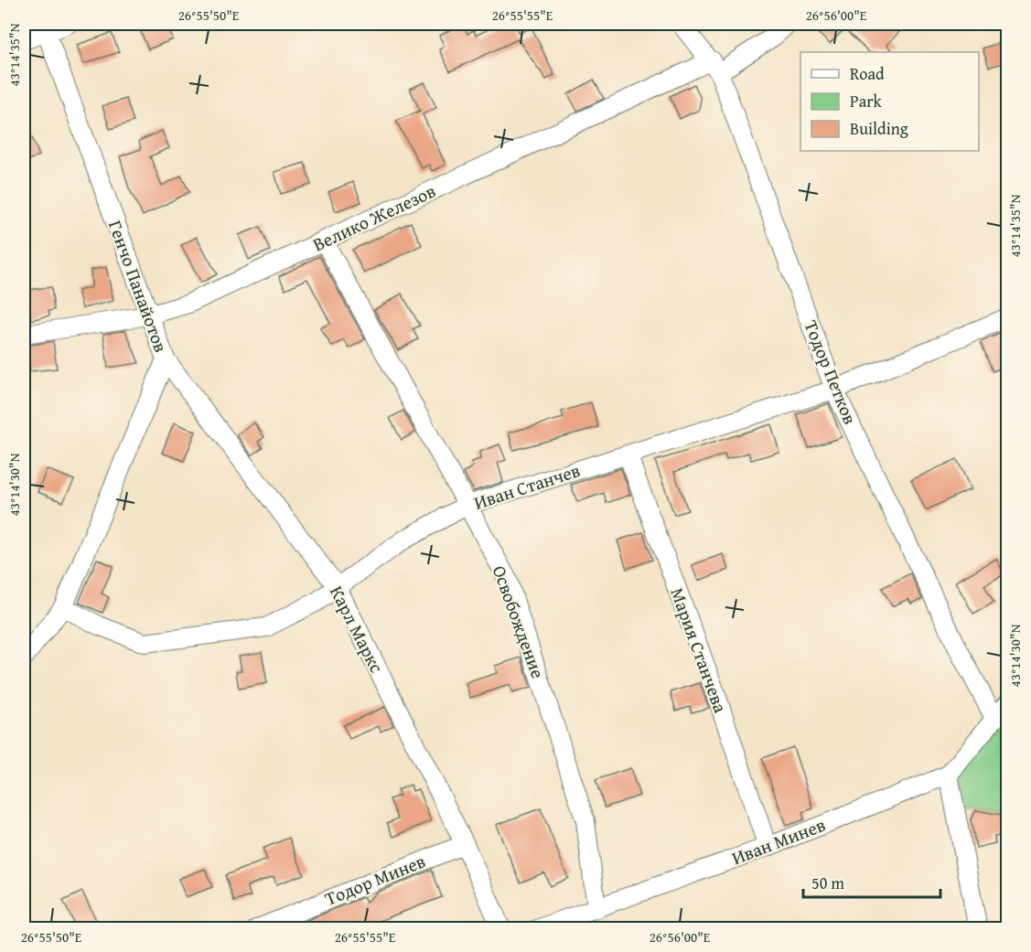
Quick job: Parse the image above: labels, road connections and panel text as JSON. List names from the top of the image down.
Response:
{
  "streets": {
    "street": [
      "Велико Железов",
      "Генчо Панайотов",
      "Тодор Петков",
      "Иван Станчев",
      "Освобождение",
      "Карл Маркс",
      "Мария Станчева",
      "Иван Минев",
      "Тодор Минев"
    ]
  },
  "crossings": [
    ["Велико Железов", "Генчо Панайотов"],
    ["Велико Железов", "Тодор Петков"],
    ["Велико Железов", "Освобождение"],
    ["Генчо Панайотов", "Иван Станчев"],
    ["Генчо Панайотов", "Карл Маркс"],
    ["Тодор Петков", "Иван Станчев"],
    ["Тодор Петков", "Иван Минев"],
    ["Иван Станчев", "Освобождение"],
    ["Иван Станчев", "Карл Маркс"],
    ["Иван Станчев", "Мария Станчева"],
    ["Освобождение", "Иван Минев"],
    ["Карл Маркс", "Тодор Минев"],
    ["Мария Станчева", "Иван Минев"]
  ],
  "legend": ["Road", "Park", "Building"],
  "scale_bar": "50 m",
  "coordinates": [
    "26°55'50\"E",
    "26°55'55\"E",
    "26°56'00\"E",
    "43°14'35\"N",
    "43°14'30\"N"
  ]
}
